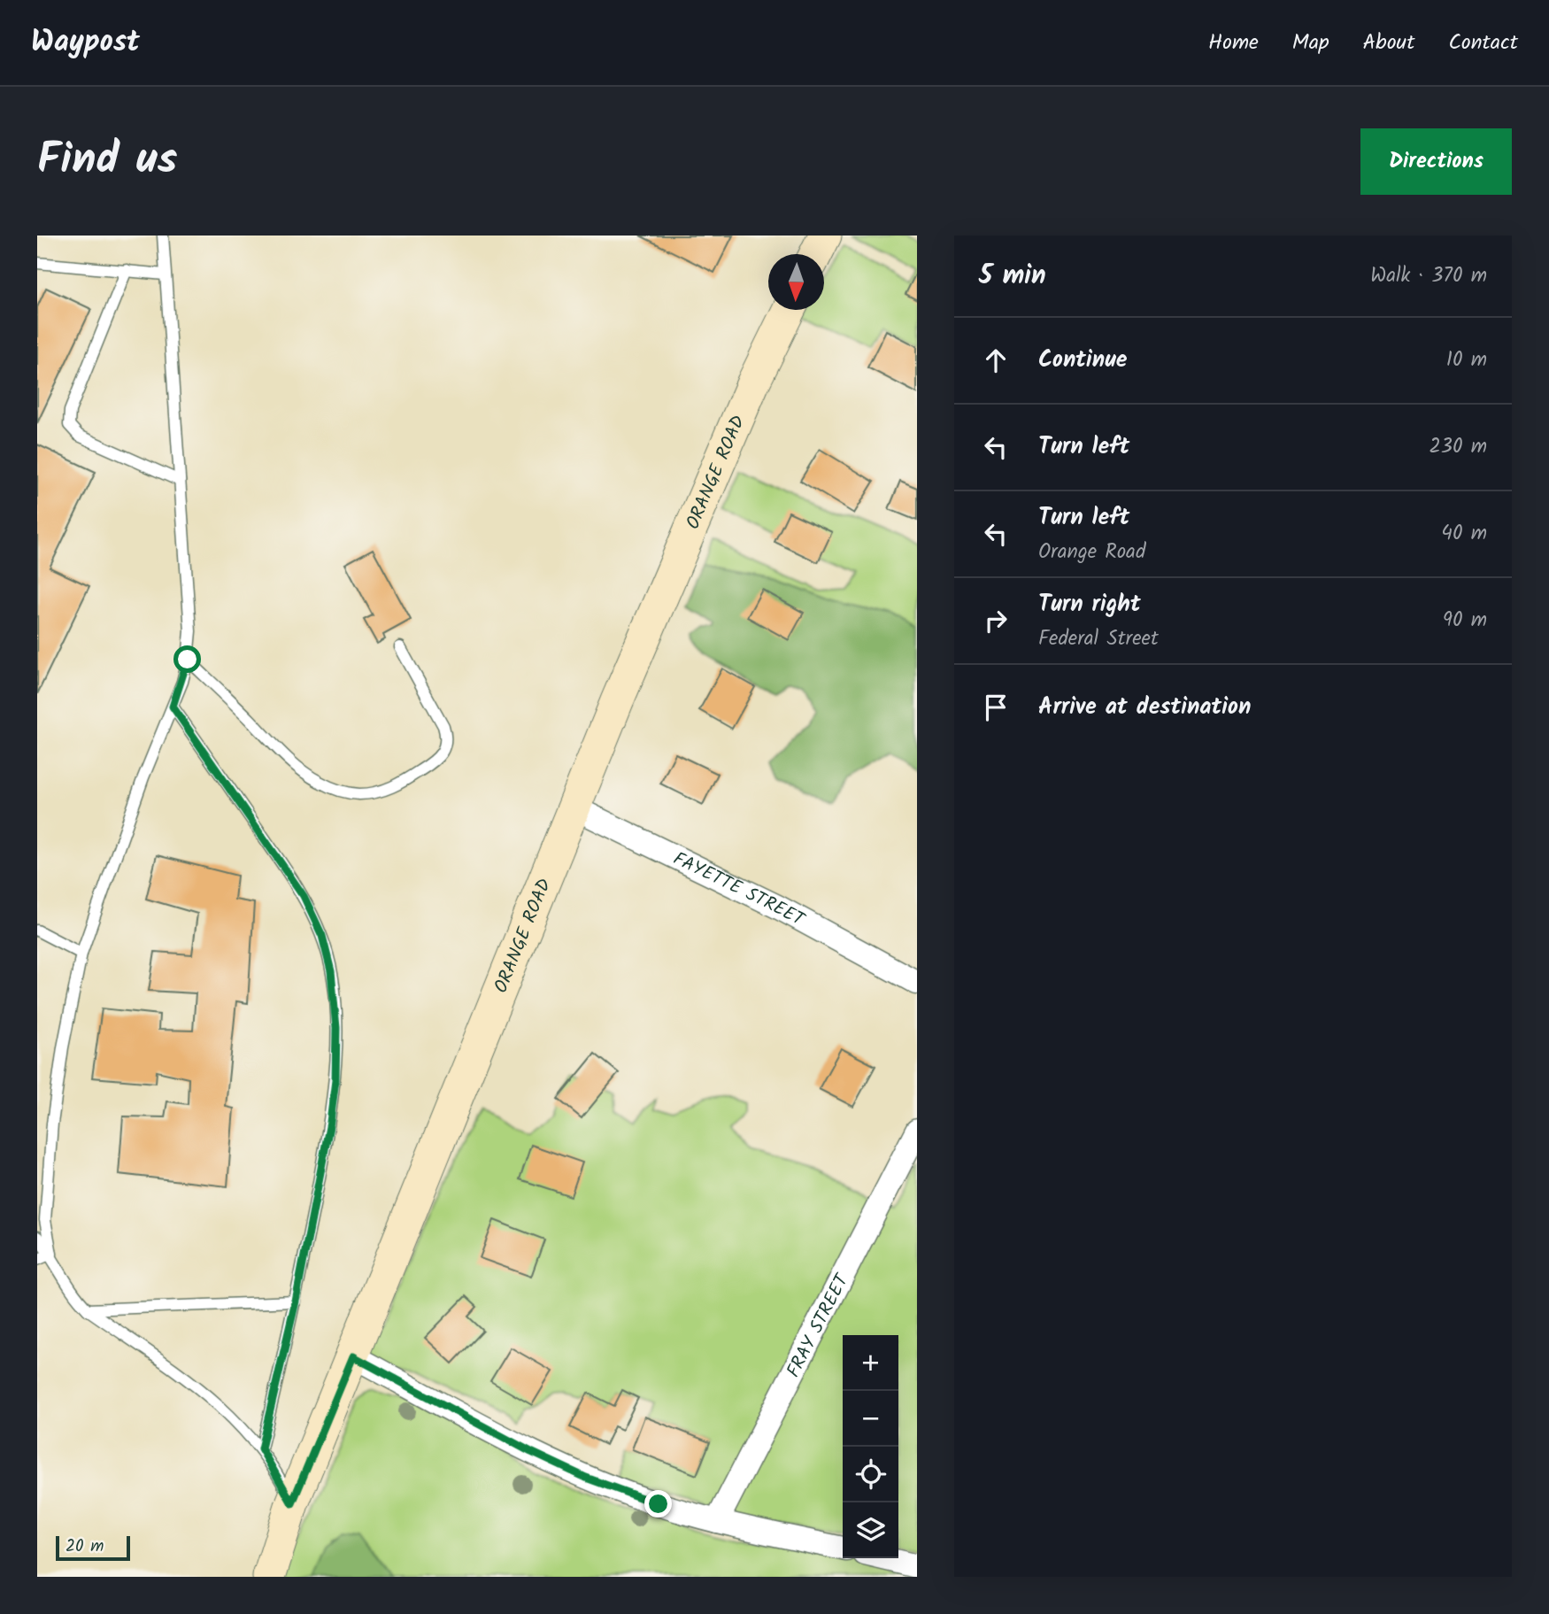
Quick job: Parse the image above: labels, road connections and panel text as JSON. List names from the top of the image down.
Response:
{
  "streets": {
    "main road": ["ORANGE ROAD"],
    "street": ["FAYETTE STREET", "FRAY STREET"]
  },
  "crossings": [
    ["ORANGE ROAD", "FAYETTE STREET"]
  ],
  "scale_bar": "20 m",
  "north": "bottom",
  "page": {
    "header": "Waypost",
    "nav": [
      "Home",
      "Map",
      "About",
      "Contact"
    ],
    "title": "Find us",
    "buttons": "Directions",
    "heading": ["5 min", "Walk · 370 m"],
    "list": [
      ["Continue", "10 m"],
      ["Turn left", "230 m"],
      ["Turn left", "Orange Road", "40 m"],
      ["Turn right", "Federal Street", "90 m"],
      "Arrive at destination"
    ],
    "map_buttons": ["+", "−"],
    "scale": "20 m"
  }
}
